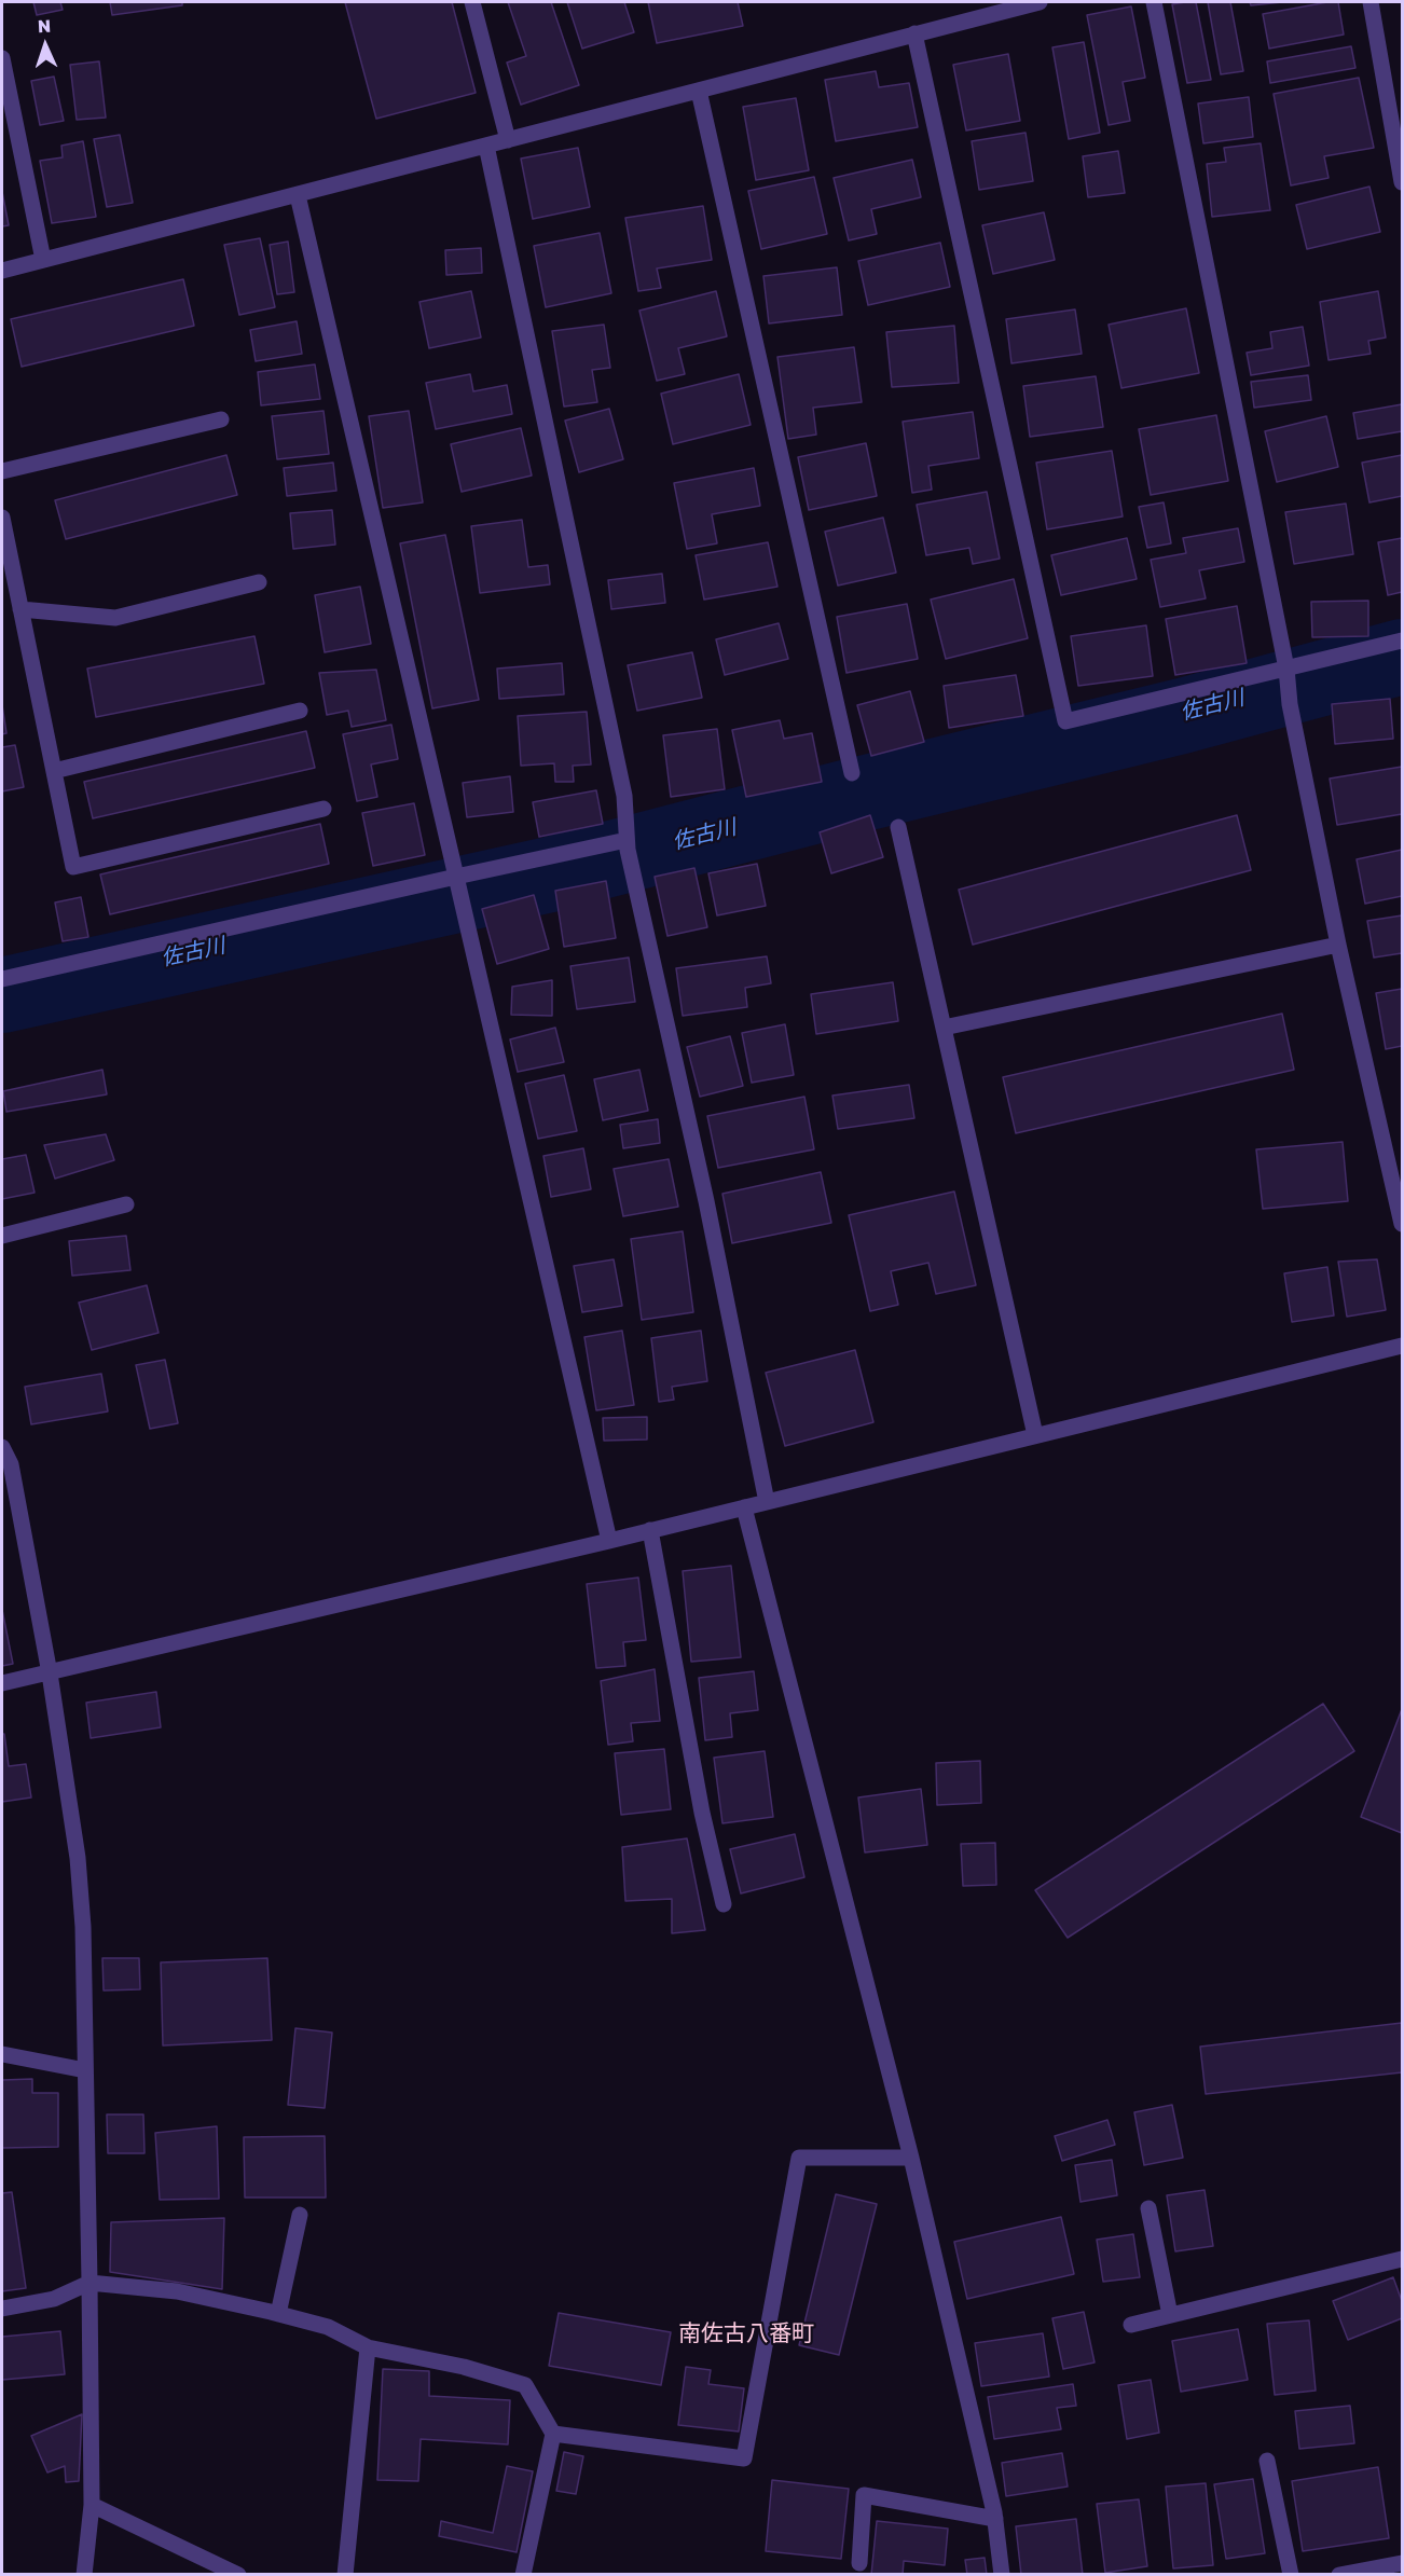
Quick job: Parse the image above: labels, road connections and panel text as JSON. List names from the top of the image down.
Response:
{
  "districts": ["南佐古八番町"],
  "water": ["佐古川"],
  "north": "top"
}
